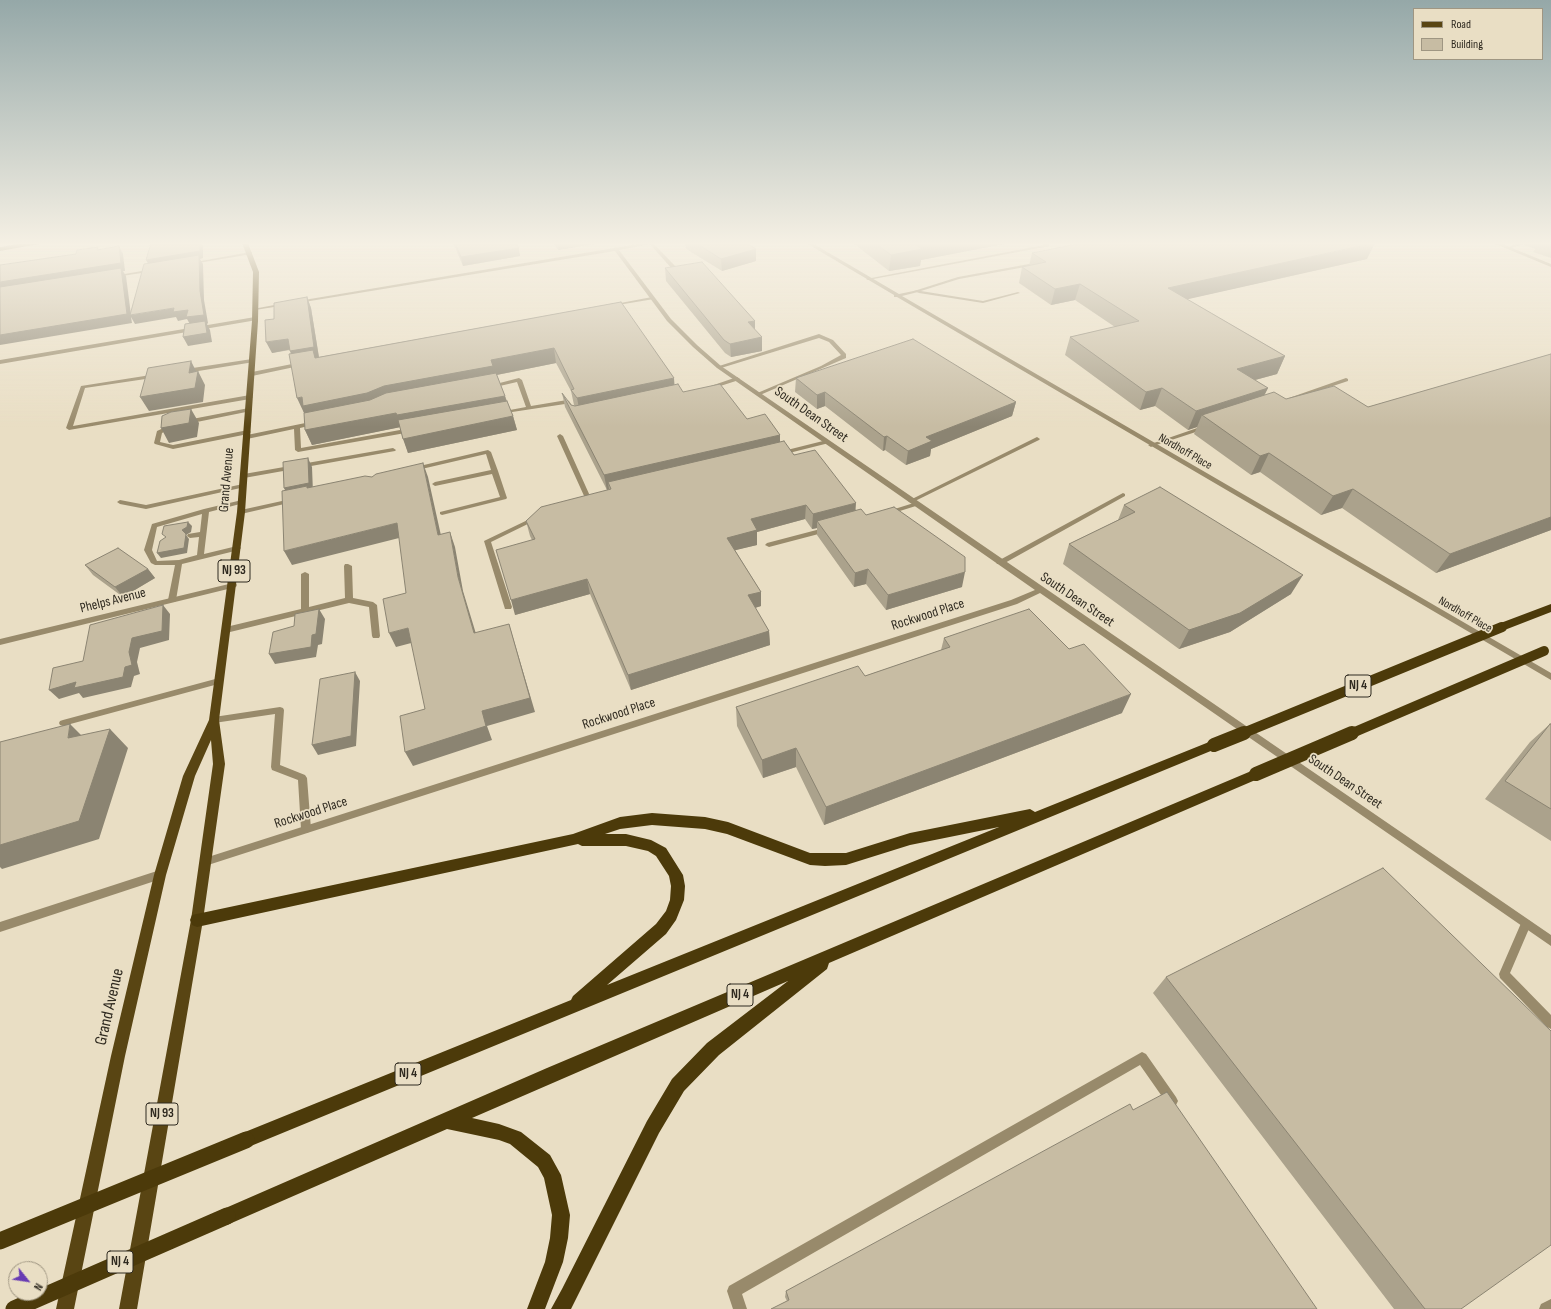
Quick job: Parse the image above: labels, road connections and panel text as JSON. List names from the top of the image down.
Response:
{
  "streets": {
    "highway": ["NJ 4"],
    "main road": ["Grand Avenue", "NJ 93"],
    "street": [
      "South Dean Street",
      "Nordhoff Place",
      "Phelps Avenue",
      "Rockwood Place"
    ]
  },
  "crossings": [
    ["South Dean Street", "Rockwood Place"],
    ["Grand Avenue", "Phelps Avenue"],
    ["Grand Avenue", "Rockwood Place"]
  ],
  "legend": ["Road", "Building"],
  "north": "bottom right"
}
